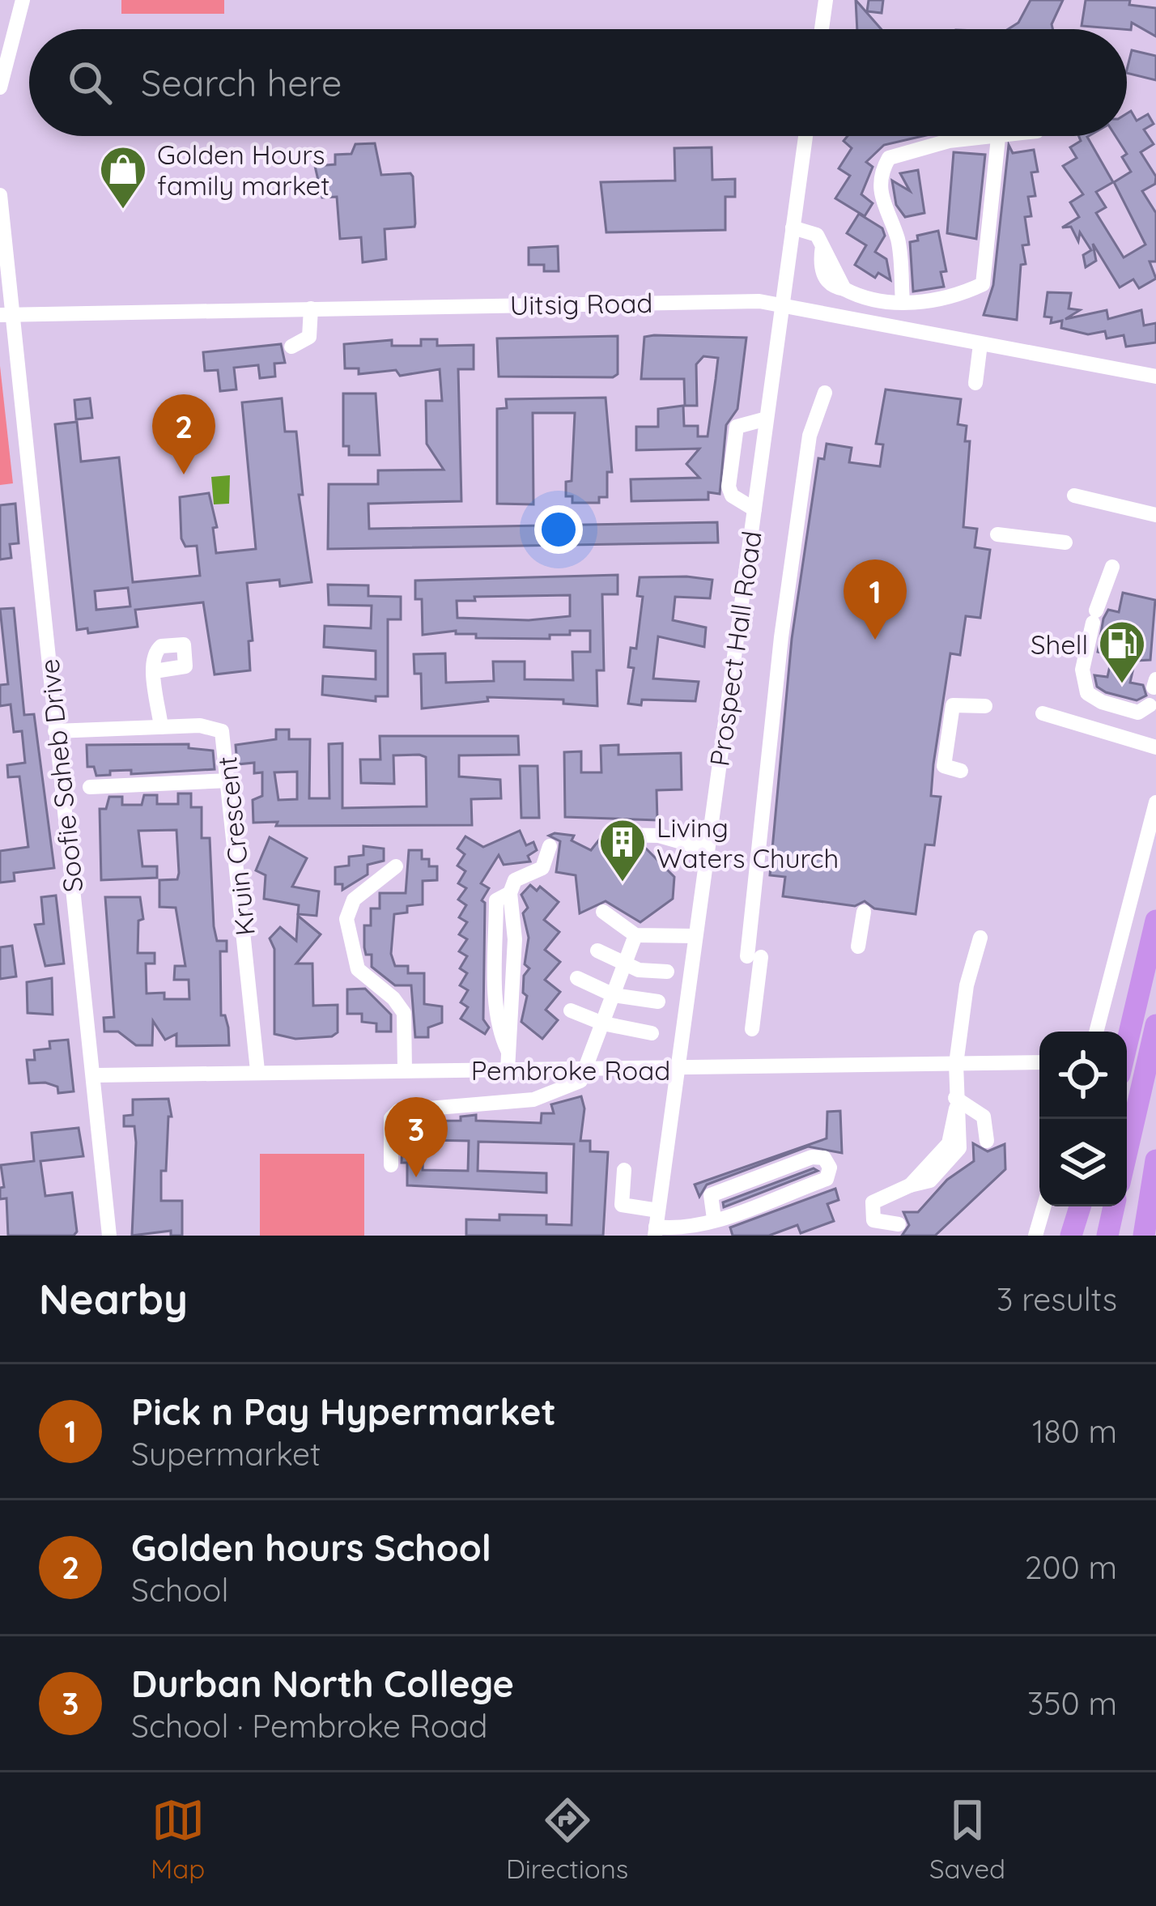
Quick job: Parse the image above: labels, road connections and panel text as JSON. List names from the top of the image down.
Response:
{
  "streets": {
    "street": [
      "Uitsig Road",
      "Prospect Hall Road",
      "Soofie Saheb Drive",
      "Kruin Crescent",
      "Pembroke Road"
    ]
  },
  "crossings": [
    ["Uitsig Road", "Prospect Hall Road"],
    ["Uitsig Road", "Soofie Saheb Drive"],
    ["Prospect Hall Road", "Pembroke Road"],
    ["Soofie Saheb Drive", "Kruin Crescent"],
    ["Soofie Saheb Drive", "Pembroke Road"],
    ["Kruin Crescent", "Pembroke Road"]
  ],
  "places": {
    "shop": ["Golden Hours family market"],
    "fuel station": ["Shell"],
    "building": ["Living Waters Church"]
  },
  "page": {
    "search": "Search here",
    "pins": ["2", "1", "3"],
    "heading": ["Nearby", "3 results"],
    "list": [
      {
        "mark": "1",
        "name": "Pick n Pay Hypermarket",
        "note": "Supermarket",
        "value": "180 m"
      },
      {
        "mark": "2",
        "name": "Golden hours School",
        "note": "School",
        "value": "200 m"
      },
      {
        "mark": "3",
        "name": "Durban North College",
        "note": "School · Pembroke Road",
        "value": "350 m"
      }
    ],
    "nav": ["Map", "Directions", "Saved"]
  }
}
